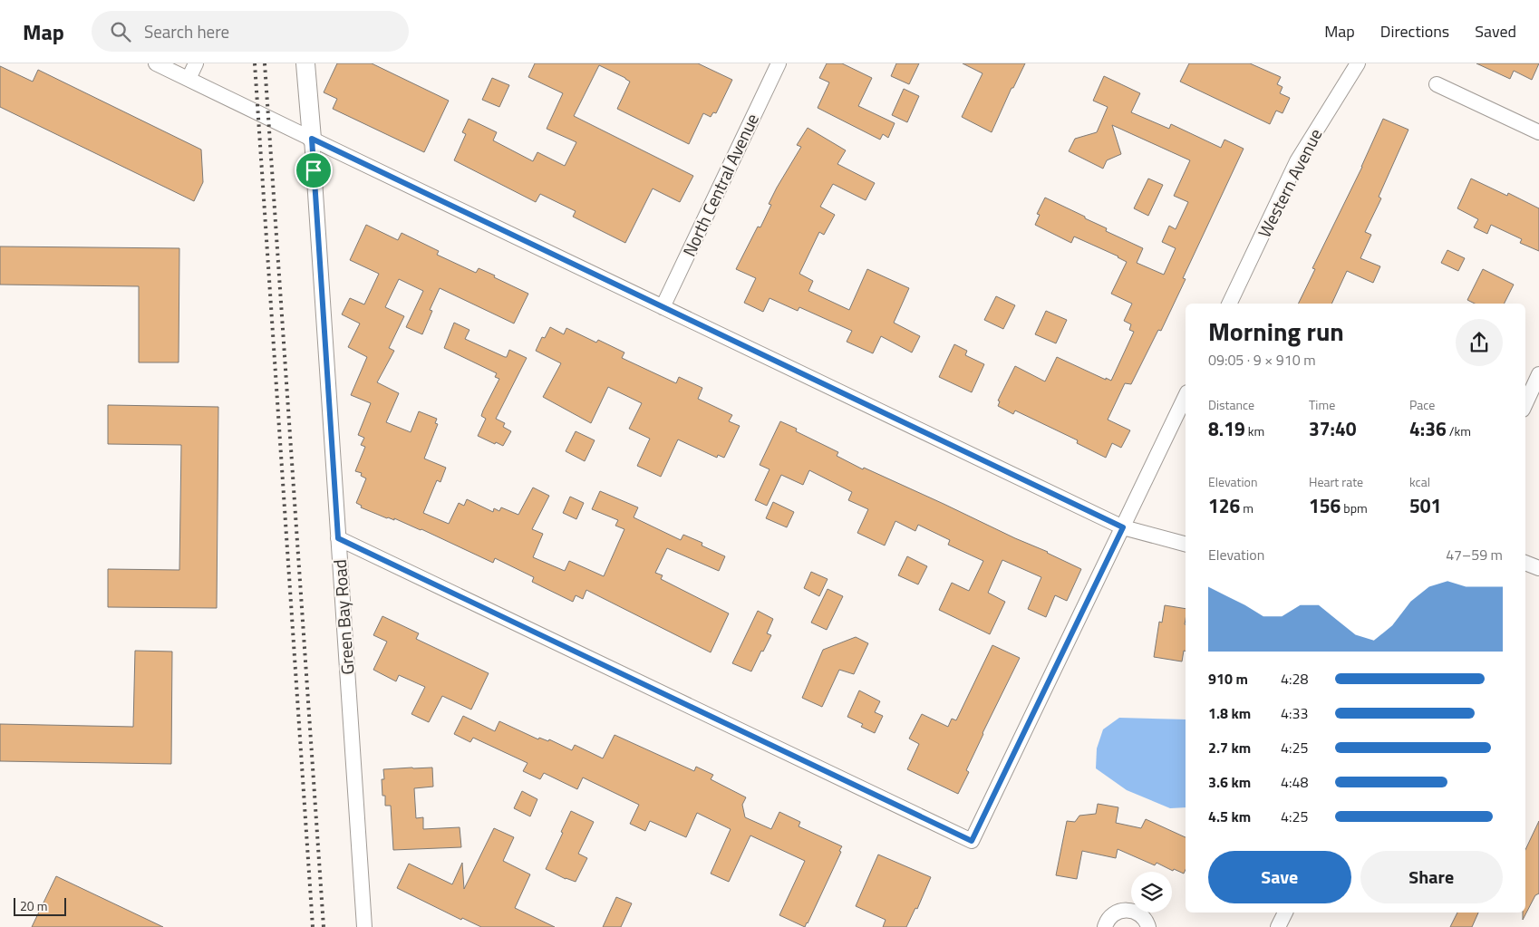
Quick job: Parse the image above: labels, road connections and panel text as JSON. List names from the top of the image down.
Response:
{
  "streets": {
    "street": ["Western Avenue", "North Central Avenue", "Green Bay Road"]
  },
  "scale_bar": "20 m",
  "page": {
    "header": "Map",
    "search": "Search here",
    "nav": ["Map", "Directions", "Saved"],
    "heading": ["Morning run", "09:05 · 9 × 910 m"],
    "stats": [
      ["Distance", "8.19 km"],
      ["Time", "37:40"],
      ["Pace", "4:36 /km"],
      ["Elevation", "126 m"],
      ["Heart rate", "156 bpm"],
      ["kcal", "501"]
    ],
    "chart": ["Elevation", "47–59 m"],
    "list": [
      {
        "name": "910 m",
        "note": "4:28"
      },
      {
        "name": "1.8 km",
        "note": "4:33"
      },
      {
        "name": "2.7 km",
        "note": "4:25"
      },
      {
        "name": "3.6 km",
        "note": "4:48"
      },
      {
        "name": "4.5 km",
        "note": "4:25"
      }
    ],
    "buttons": ["Save", "Share"],
    "scale": "20 m"
  }
}
